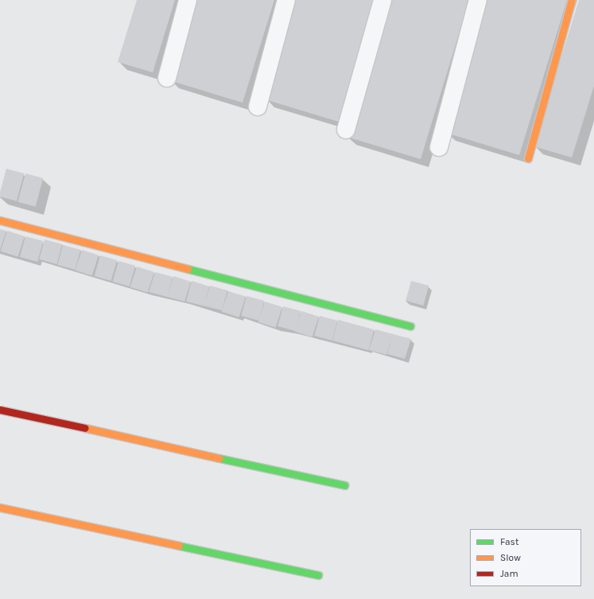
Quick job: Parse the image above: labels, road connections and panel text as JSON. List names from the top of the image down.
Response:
{
  "legend": ["Fast", "Slow", "Jam"]
}
